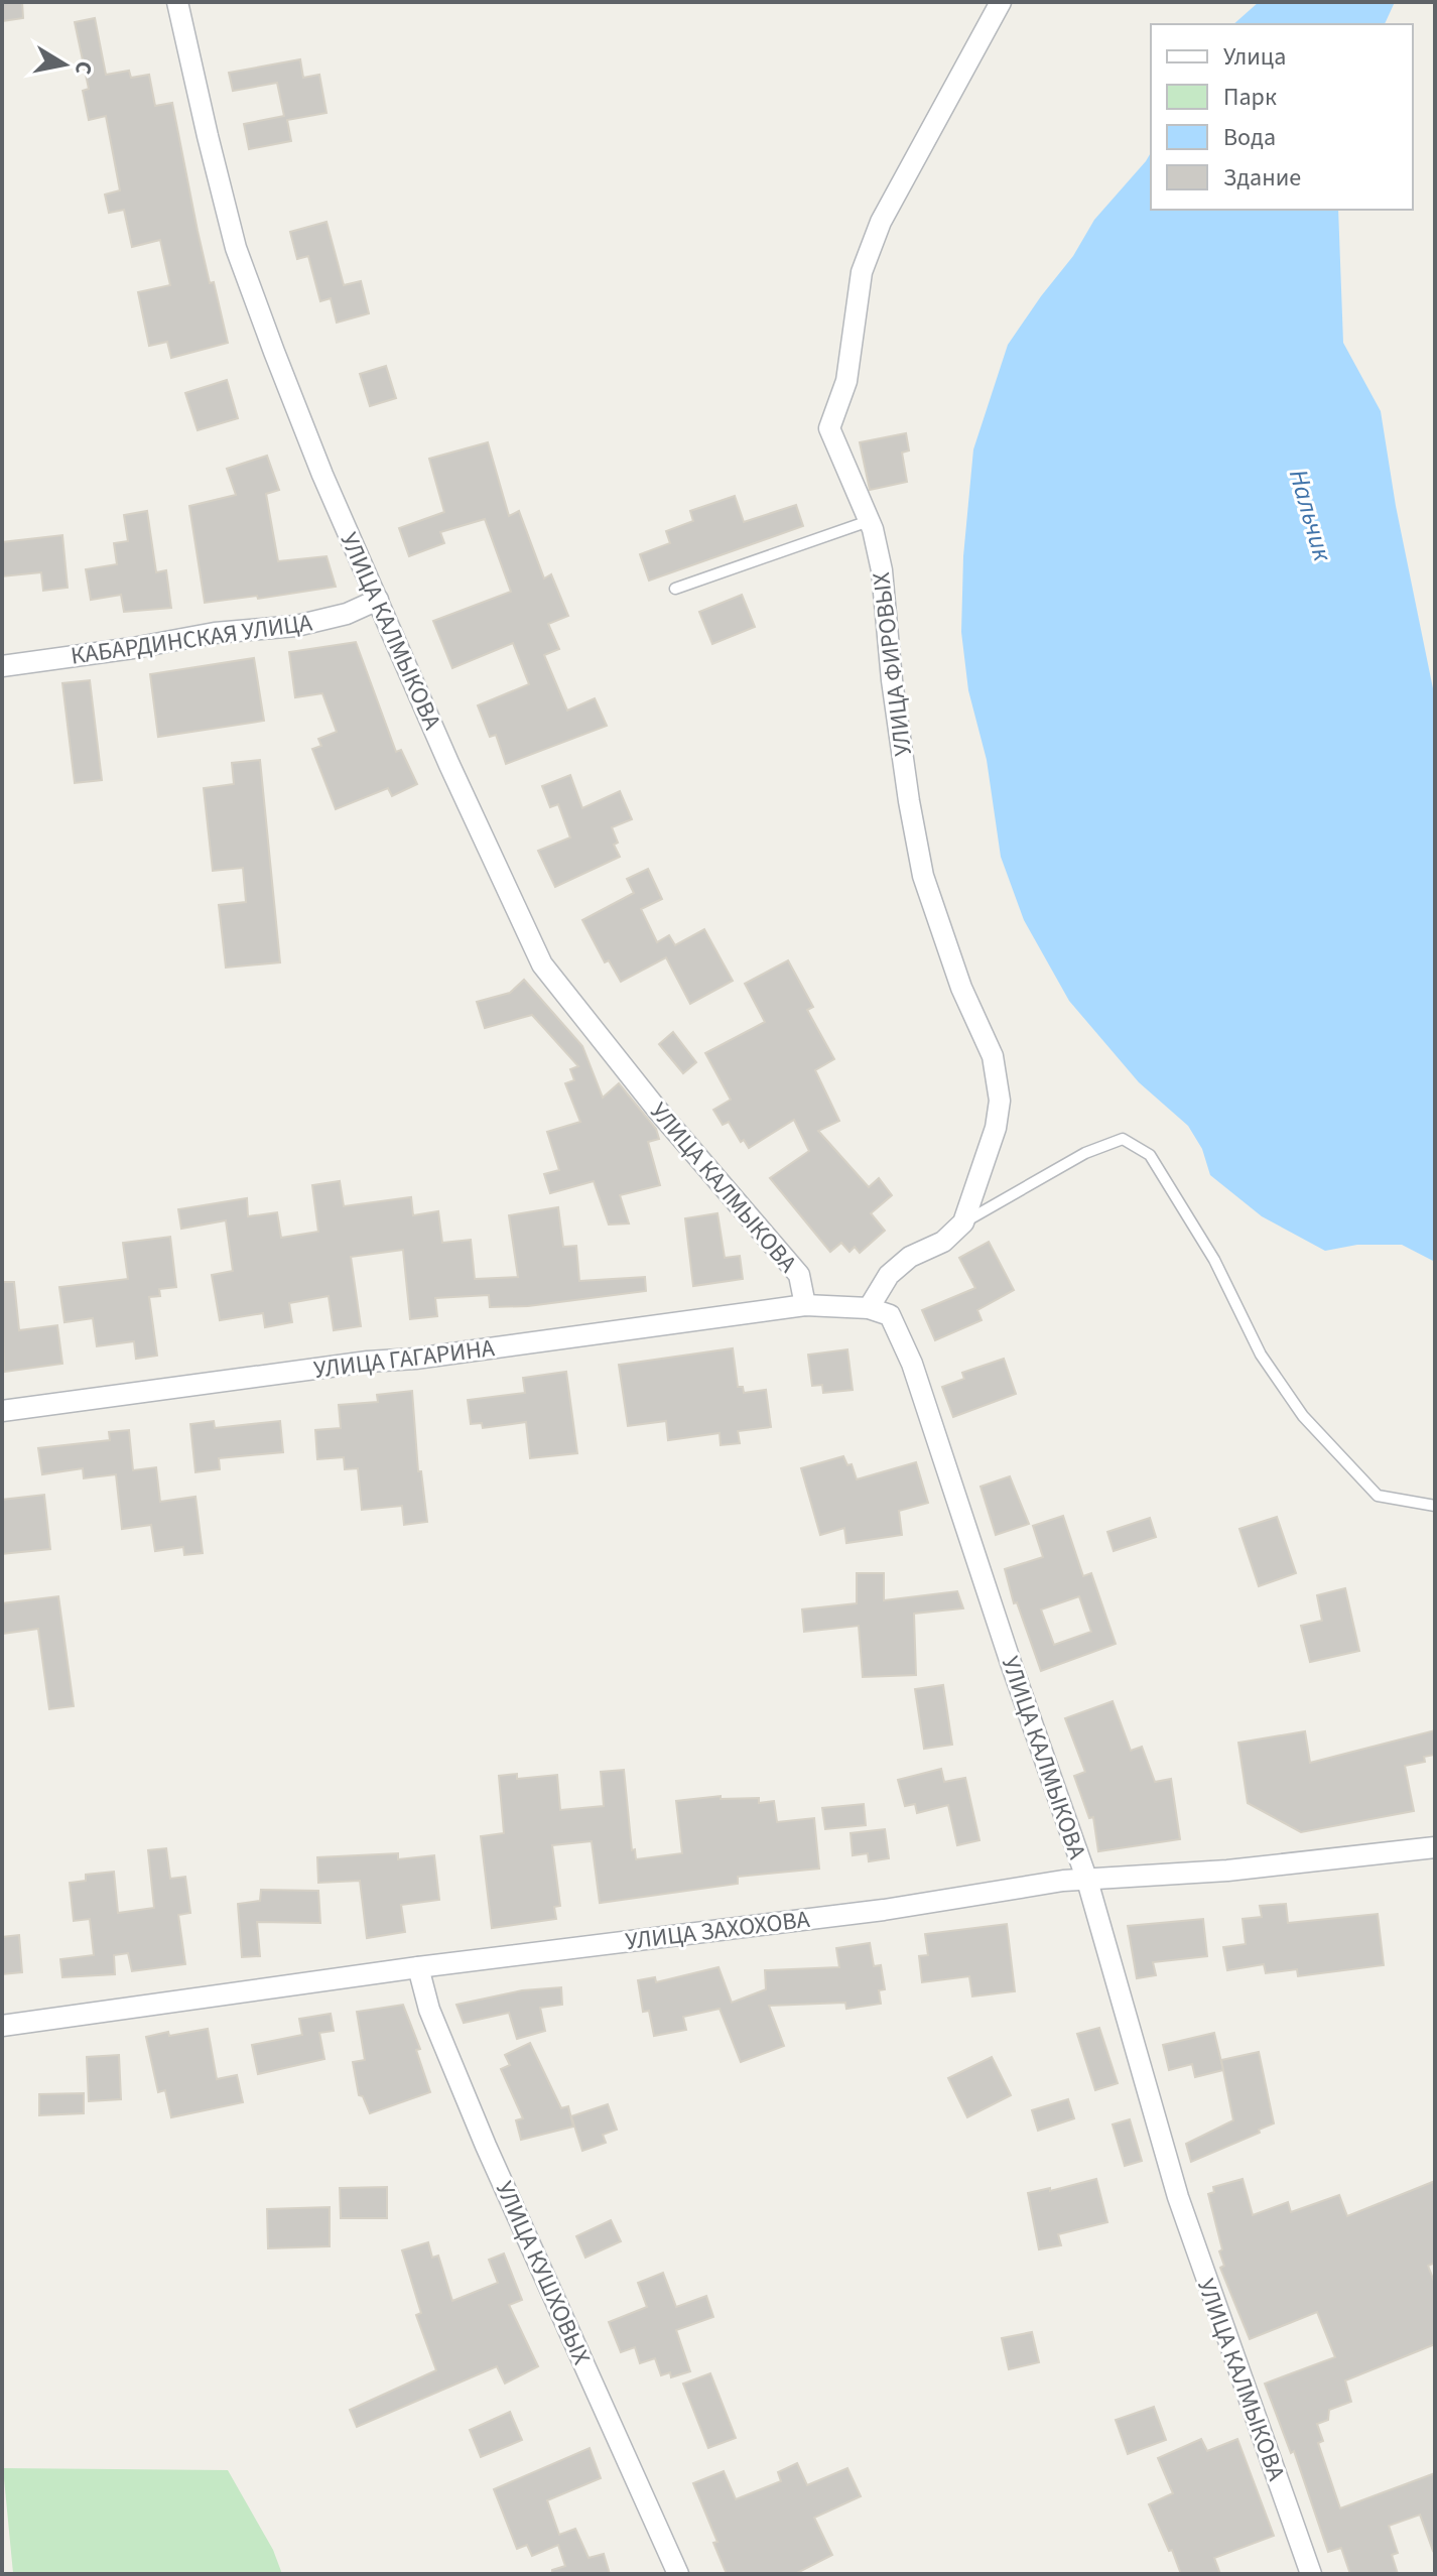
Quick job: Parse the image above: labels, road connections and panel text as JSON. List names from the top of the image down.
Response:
{
  "streets": {
    "street": [
      "УЛИЦА КАЛМЫКОВА",
      "КАБАРДИНСКАЯ УЛИЦА",
      "УЛИЦА ФИРОВЫХ",
      "УЛИЦА ГАГАРИНА",
      "УЛИЦА ЗАХОХОВА",
      "УЛИЦА КУШХОВЫХ"
    ]
  },
  "crossings": [
    ["УЛИЦА КАЛМЫКОВА", "КАБАРДИНСКАЯ УЛИЦА"],
    ["УЛИЦА КАЛМЫКОВА", "УЛИЦА ГАГАРИНА"],
    ["УЛИЦА КАЛМЫКОВА", "УЛИЦА ЗАХОХОВА"],
    ["УЛИЦА ЗАХОХОВА", "УЛИЦА КУШХОВЫХ"]
  ],
  "water": ["Нальчик"],
  "legend": [
    "Улица",
    "Парк",
    "Вода",
    "Здание"
  ],
  "north": "right"
}
